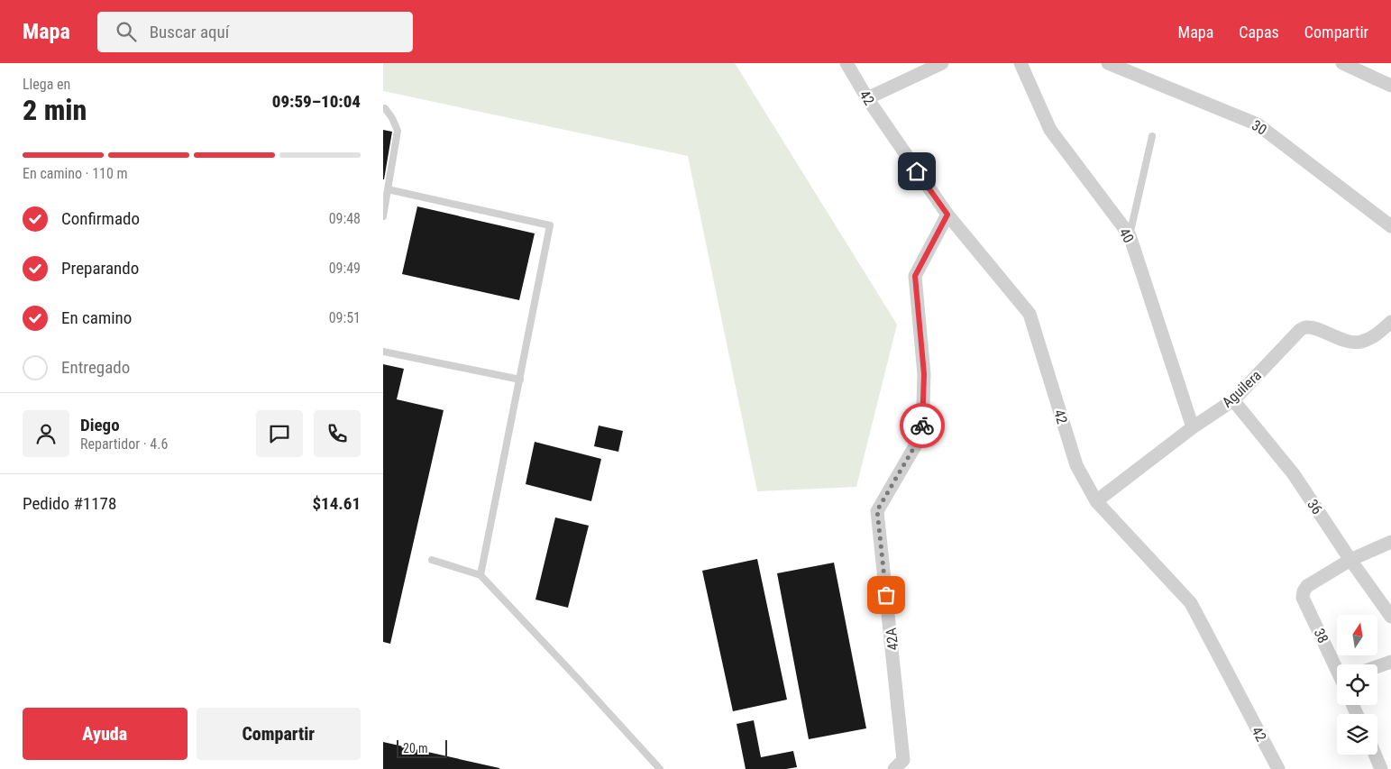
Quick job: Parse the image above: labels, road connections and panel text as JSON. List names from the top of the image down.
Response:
{
  "streets": {
    "street": [
      "42",
      "30",
      "40",
      "Aguilera",
      "36",
      "38",
      "42A"
    ]
  },
  "crossings": [
    ["42", "Aguilera"],
    ["42", "42A"],
    ["40", "Aguilera"],
    ["Aguilera", "36"],
    ["36", "38"]
  ],
  "scale_bar": "20 m",
  "north": "top",
  "page": {
    "header": "Mapa",
    "search": "Buscar aquí",
    "nav": ["Mapa", "Capas", "Compartir"],
    "heading": ["2 min", "Llega en", "09:59–10:04"],
    "panel": [
      "Diego",
      "Repartidor · 4.6",
      "Pedido #1178",
      "$14.61"
    ],
    "bar": "En camino · 110 m",
    "list": [
      ["Confirmado", "09:48"],
      ["Preparando", "09:49"],
      ["En camino", "09:51"],
      "Entregado"
    ],
    "buttons": ["Ayuda", "Compartir"],
    "scale": "20 m"
  }
}
